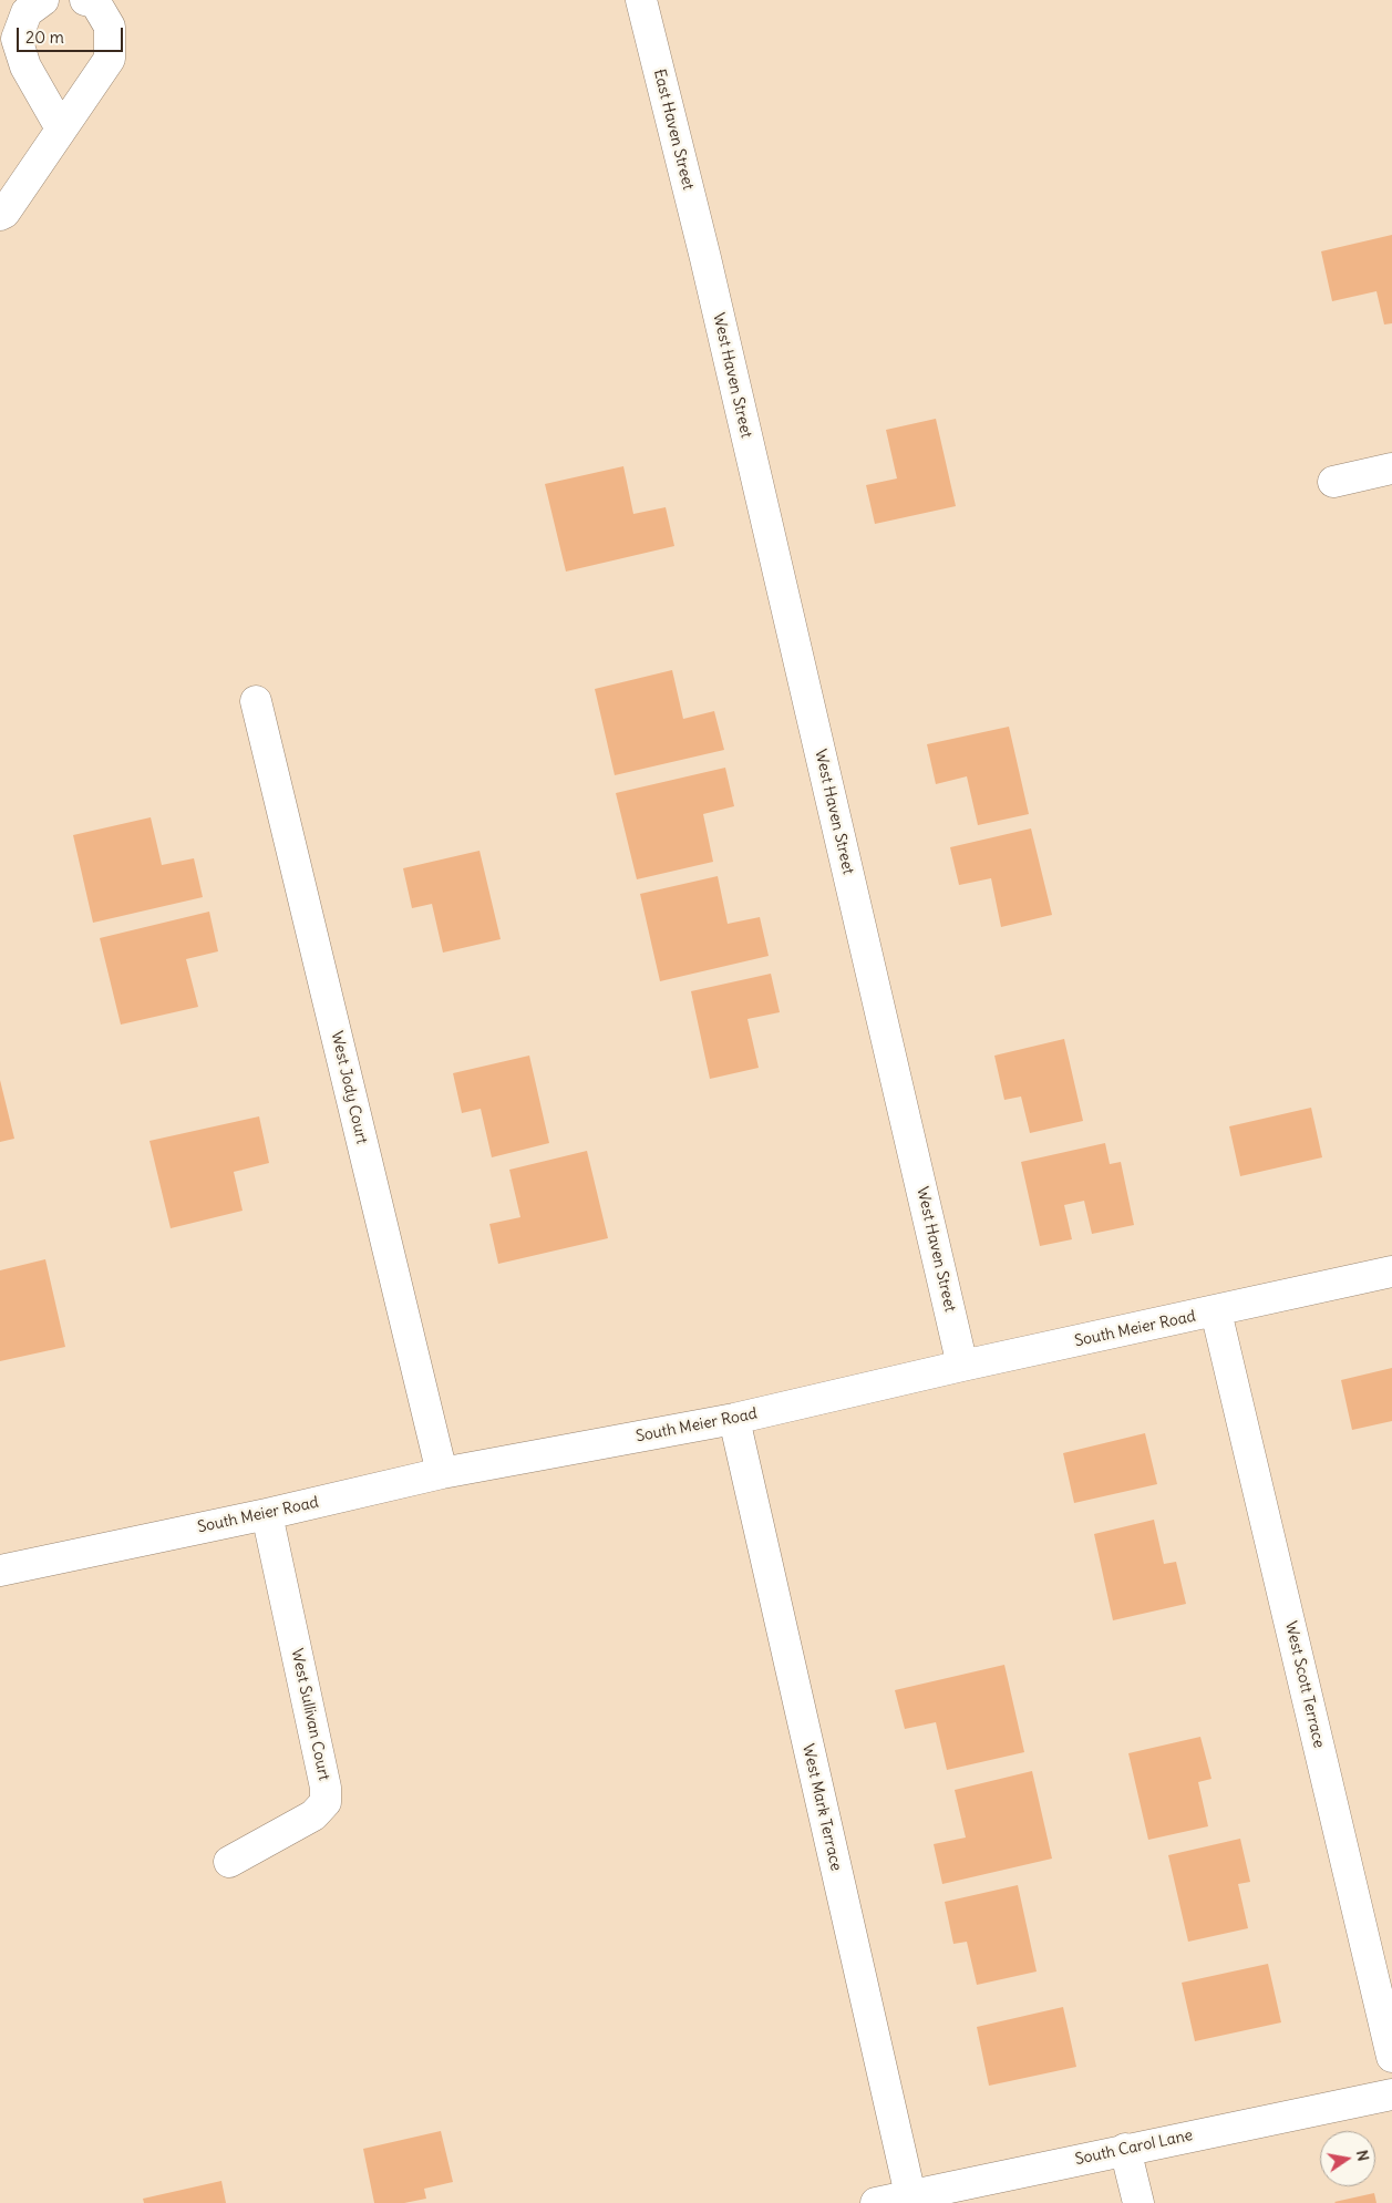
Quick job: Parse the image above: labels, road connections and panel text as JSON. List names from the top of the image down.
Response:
{
  "streets": {
    "street": [
      "East Haven Street",
      "West Haven Street",
      "West Jody Court",
      "South Meier Road",
      "West Scott Terrace",
      "West Sullivan Court",
      "West Mark Terrace",
      "South Carol Lane"
    ]
  },
  "crossings": [
    ["East Haven Street", "West Haven Street"],
    ["West Haven Street", "South Meier Road"],
    ["West Jody Court", "South Meier Road"],
    ["South Meier Road", "West Scott Terrace"],
    ["South Meier Road", "West Sullivan Court"],
    ["South Meier Road", "West Mark Terrace"],
    ["West Mark Terrace", "South Carol Lane"]
  ],
  "scale_bar": "20 m",
  "north": "right"
}
